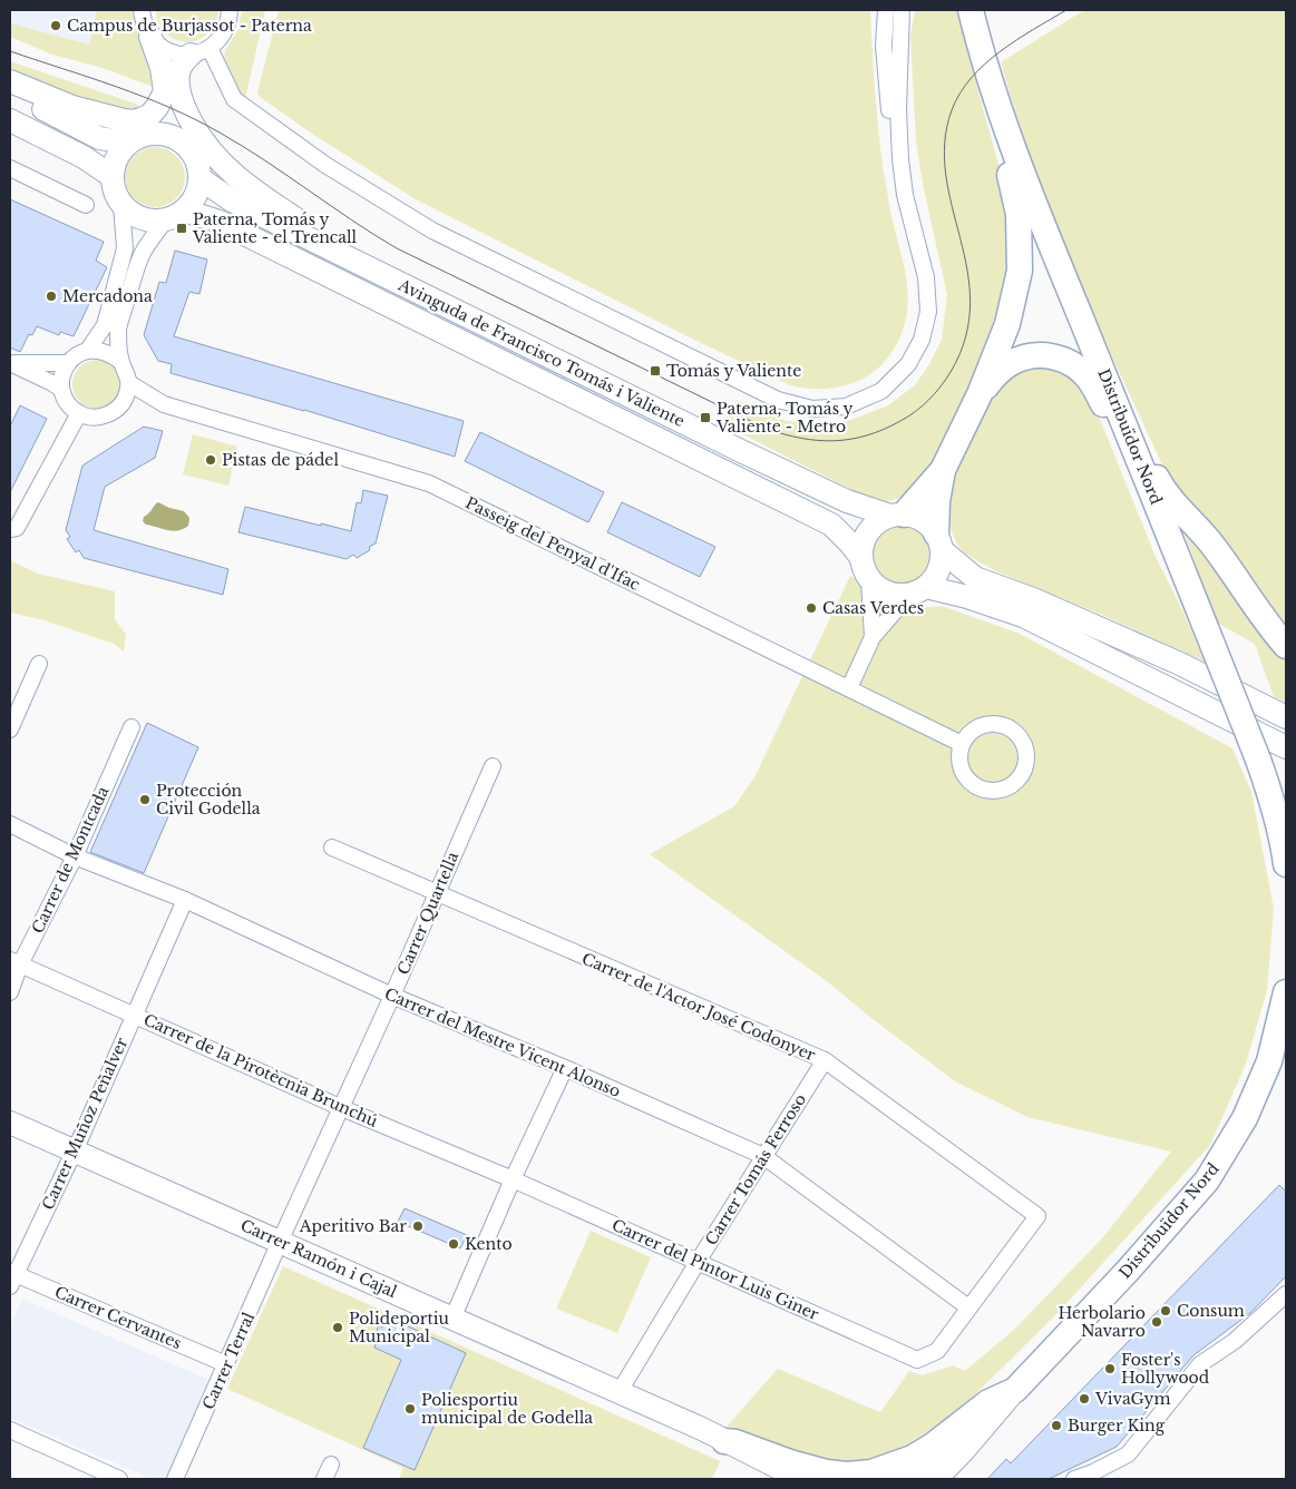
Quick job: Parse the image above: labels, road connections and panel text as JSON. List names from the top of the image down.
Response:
{
  "streets": {
    "main road": ["Avinguda de Francisco Tomás i Valiente", "Distribuïdor Nord", "Carrer Ramón i Cajal"],
    "street": [
      "Passeig del Penyal d'Ifac",
      "Carrer de Montcada",
      "Carrer Quartella",
      "Carrer de l'Actor José Codonyer",
      "Carrer del Mestre Vicent Alonso",
      "Carrer de la Pirotècnia Brunchú",
      "Carrer Muñoz Peñalver",
      "Carrer Tomás Ferroso",
      "Carrer del Pintor Luis Giner",
      "Carrer Cervantes",
      "Carrer Terral"
    ]
  },
  "crossings": [
    ["Carrer de Montcada", "Carrer del Mestre Vicent Alonso"],
    ["Carrer de Montcada", "Carrer de la Pirotècnia Brunchú"],
    ["Carrer Quartella", "Carrer de l'Actor José Codonyer"],
    ["Carrer Quartella", "Carrer del Mestre Vicent Alonso"],
    ["Carrer Quartella", "Carrer de la Pirotècnia Brunchú"],
    ["Carrer Quartella", "Carrer Ramón i Cajal"],
    ["Carrer Quartella", "Carrer Terral"],
    ["Carrer de l'Actor José Codonyer", "Carrer del Mestre Vicent Alonso"],
    ["Carrer de l'Actor José Codonyer", "Carrer Tomás Ferroso"],
    ["Carrer de l'Actor José Codonyer", "Carrer del Pintor Luis Giner"],
    ["Carrer del Mestre Vicent Alonso", "Carrer Muñoz Peñalver"],
    ["Carrer del Mestre Vicent Alonso", "Carrer Tomás Ferroso"],
    ["Carrer del Mestre Vicent Alonso", "Carrer del Pintor Luis Giner"],
    ["Carrer de la Pirotècnia Brunchú", "Carrer Muñoz Peñalver"],
    ["Carrer de la Pirotècnia Brunchú", "Carrer del Pintor Luis Giner"],
    ["Carrer Muñoz Peñalver", "Carrer Ramón i Cajal"],
    ["Carrer Muñoz Peñalver", "Carrer Cervantes"],
    ["Carrer Tomás Ferroso", "Carrer Ramón i Cajal"],
    ["Carrer Tomás Ferroso", "Carrer del Pintor Luis Giner"],
    ["Carrer Ramón i Cajal", "Carrer Terral"],
    ["Carrer Cervantes", "Carrer Terral"]
  ],
  "places": {
    "other": [
      "Campus de Burjassot - Paterna",
      "Mercadona",
      "Pistas de pádel",
      "Casas Verdes",
      "Protección Civil Godella",
      "Aperitivo Bar",
      "Kento",
      "Consum",
      "Herbolario Navarro",
      "Polideportiu Municipal",
      "Foster's Hollywood",
      "VivaGym",
      "Poliesportiu municipal de Godella",
      "Burger King"
    ],
    "transit": ["Paterna, Tomás y Valiente - el Trencall", "Tomás y Valiente", "Paterna, Tomás y Valiente - Metro"]
  }
}
